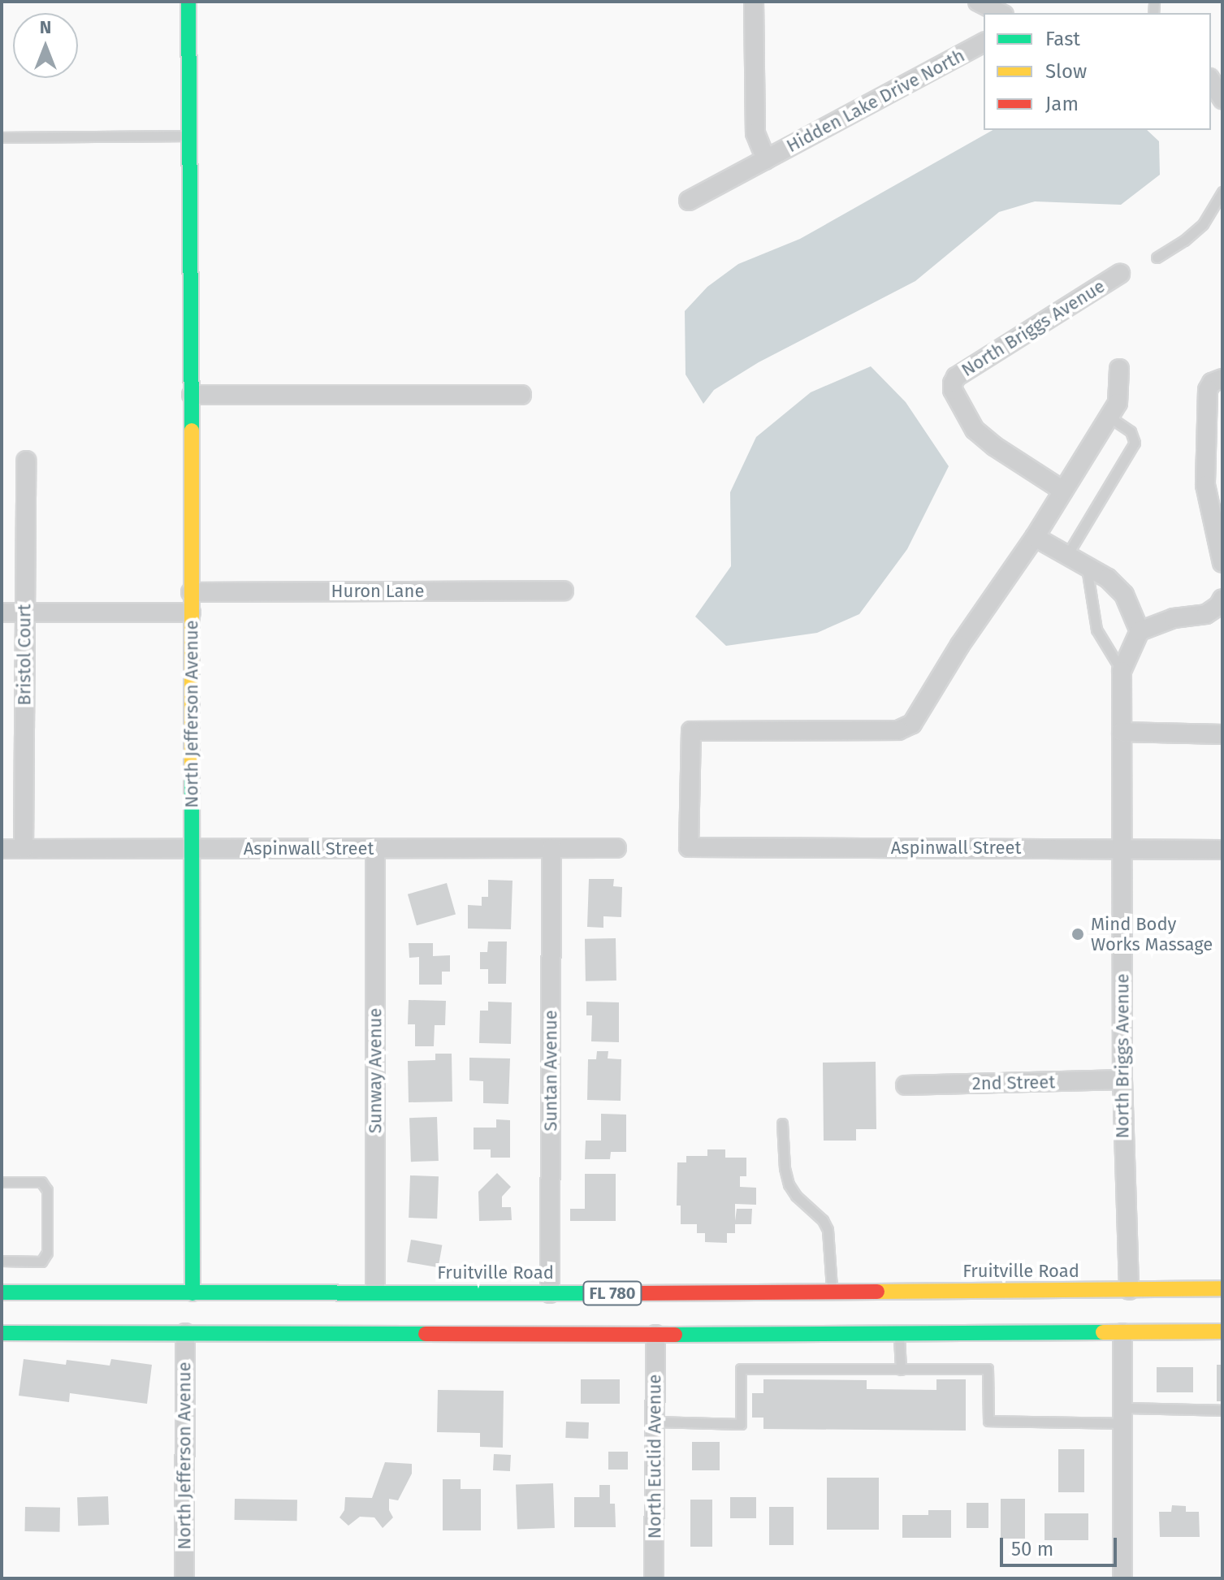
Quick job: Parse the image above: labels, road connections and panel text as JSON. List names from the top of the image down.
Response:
{
  "streets": {
    "main road": ["North Jefferson Avenue", "Fruitville Road", "FL 780"],
    "street": [
      "Hidden Lake Drive North",
      "North Briggs Avenue",
      "Huron Lane",
      "Bristol Court",
      "Aspinwall Street",
      "Sunway Avenue",
      "Suntan Avenue",
      "2nd Street",
      "North Euclid Avenue"
    ]
  },
  "crossings": [
    ["North Briggs Avenue", "Aspinwall Street"],
    ["North Briggs Avenue", "2nd Street"],
    ["North Briggs Avenue", "Fruitville Road"],
    ["Huron Lane", "North Jefferson Avenue"],
    ["Bristol Court", "Aspinwall Street"],
    ["North Jefferson Avenue", "Aspinwall Street"],
    ["North Jefferson Avenue", "Fruitville Road"],
    ["Aspinwall Street", "Sunway Avenue"],
    ["Aspinwall Street", "Suntan Avenue"],
    ["Sunway Avenue", "Fruitville Road"],
    ["Suntan Avenue", "Fruitville Road"]
  ],
  "places": ["Mind Body Works Massage"],
  "legend": ["Fast", "Slow", "Jam"],
  "scale_bar": "50 m",
  "north": "top"
}
